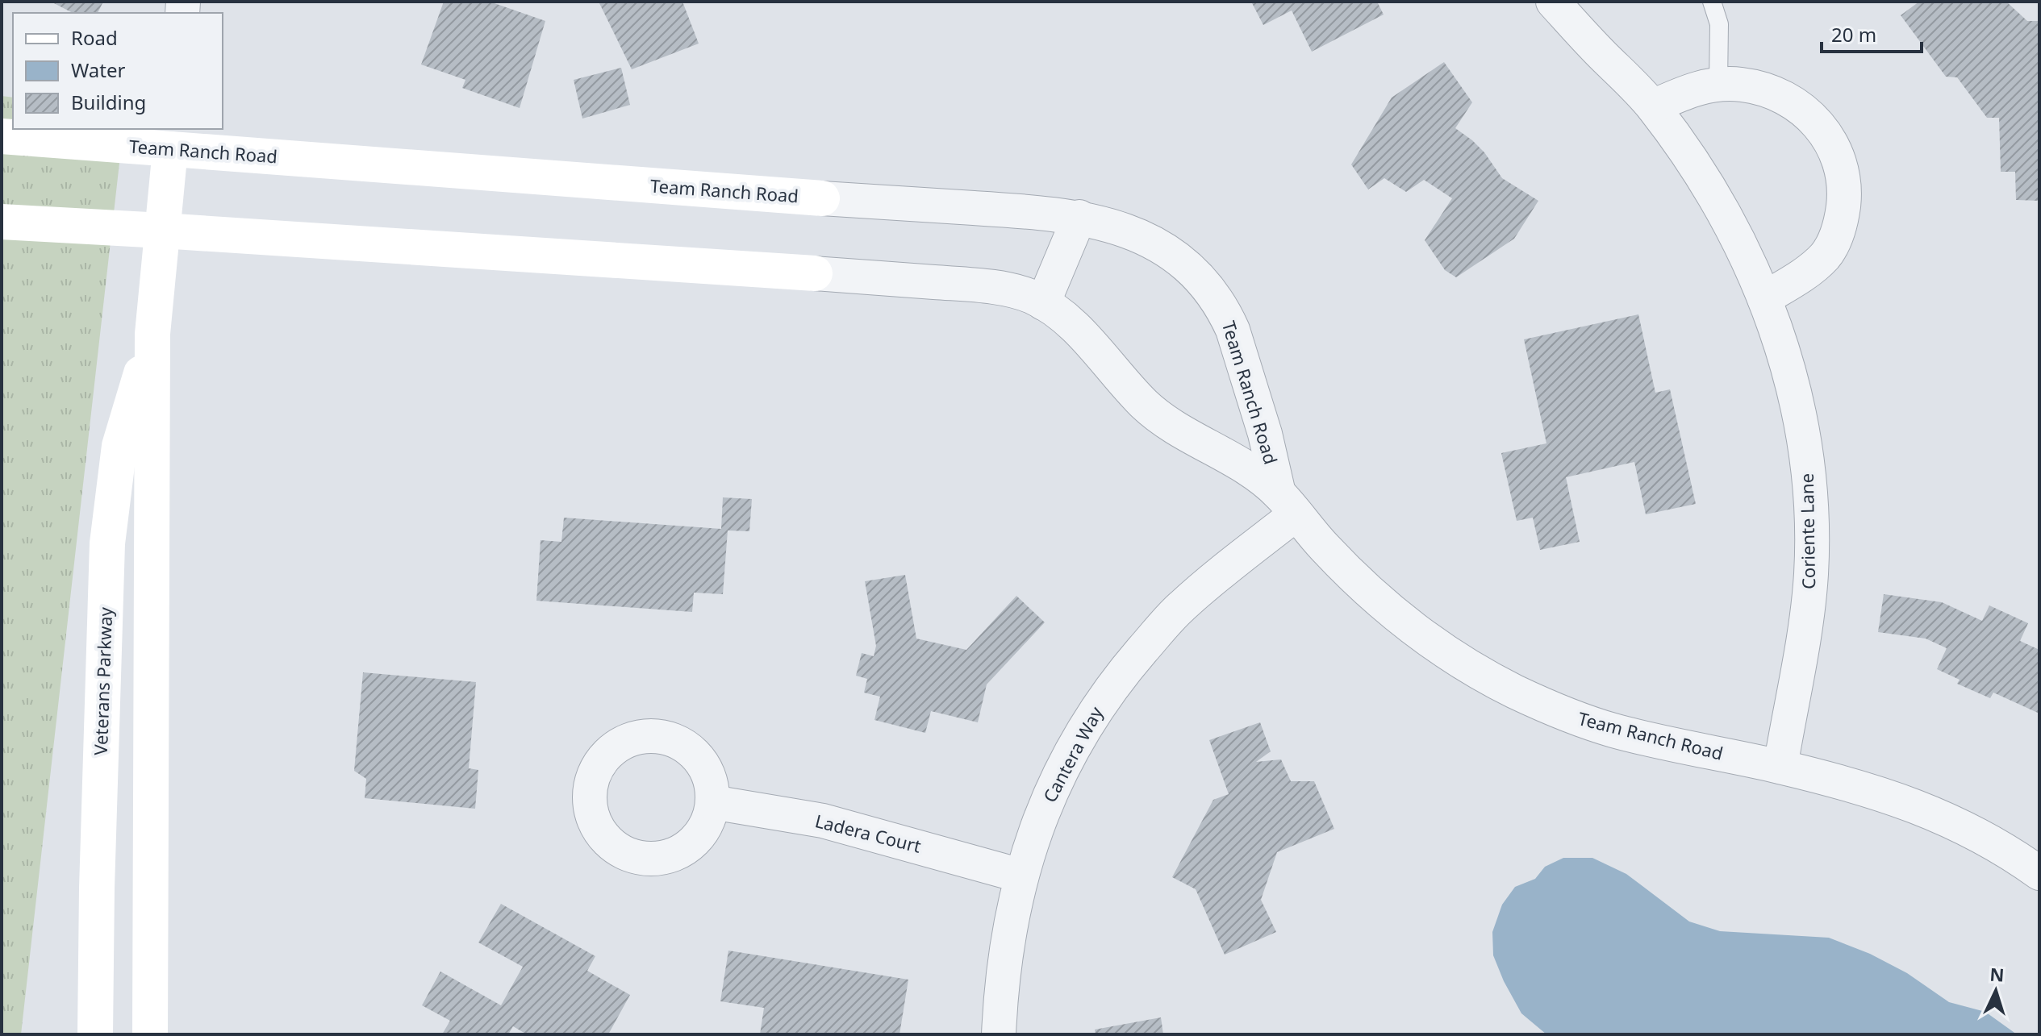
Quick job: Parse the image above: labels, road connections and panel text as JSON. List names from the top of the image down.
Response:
{
  "streets": {
    "street": [
      "Team Ranch Road",
      "Coriente Lane",
      "Veterans Parkway",
      "Cantera Way",
      "Ladera Court"
    ]
  },
  "crossings": [
    ["Team Ranch Road", "Coriente Lane"],
    ["Team Ranch Road", "Veterans Parkway"],
    ["Team Ranch Road", "Cantera Way"],
    ["Cantera Way", "Ladera Court"]
  ],
  "legend": ["Road", "Water", "Building"],
  "scale_bar": "20 m",
  "north": "top"
}
